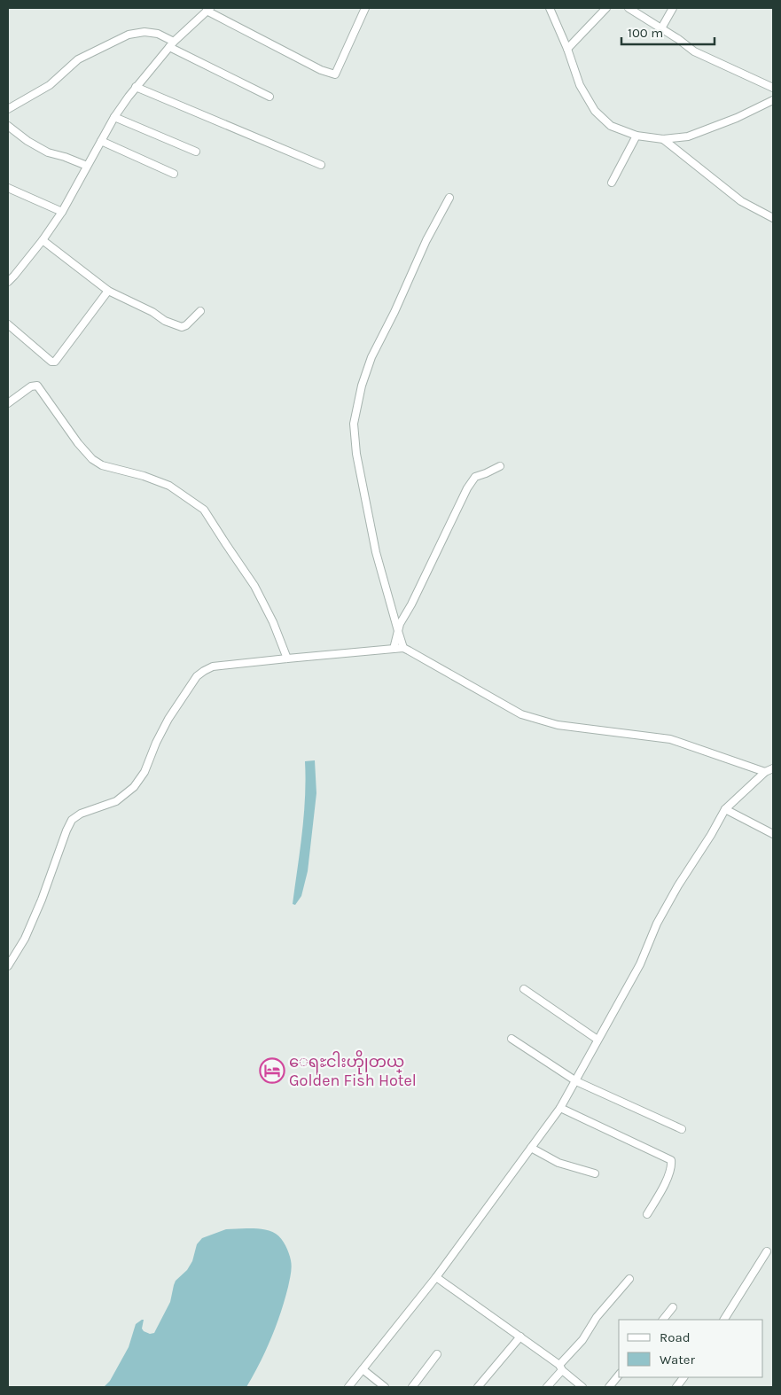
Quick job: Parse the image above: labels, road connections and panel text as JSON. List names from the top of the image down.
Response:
{
  "places": {
    "hotel": ["ေရႊငါးဟိုုတယ္ Golden Fish Hotel"]
  },
  "legend": ["Road", "Water"],
  "scale_bar": "100 m"
}
